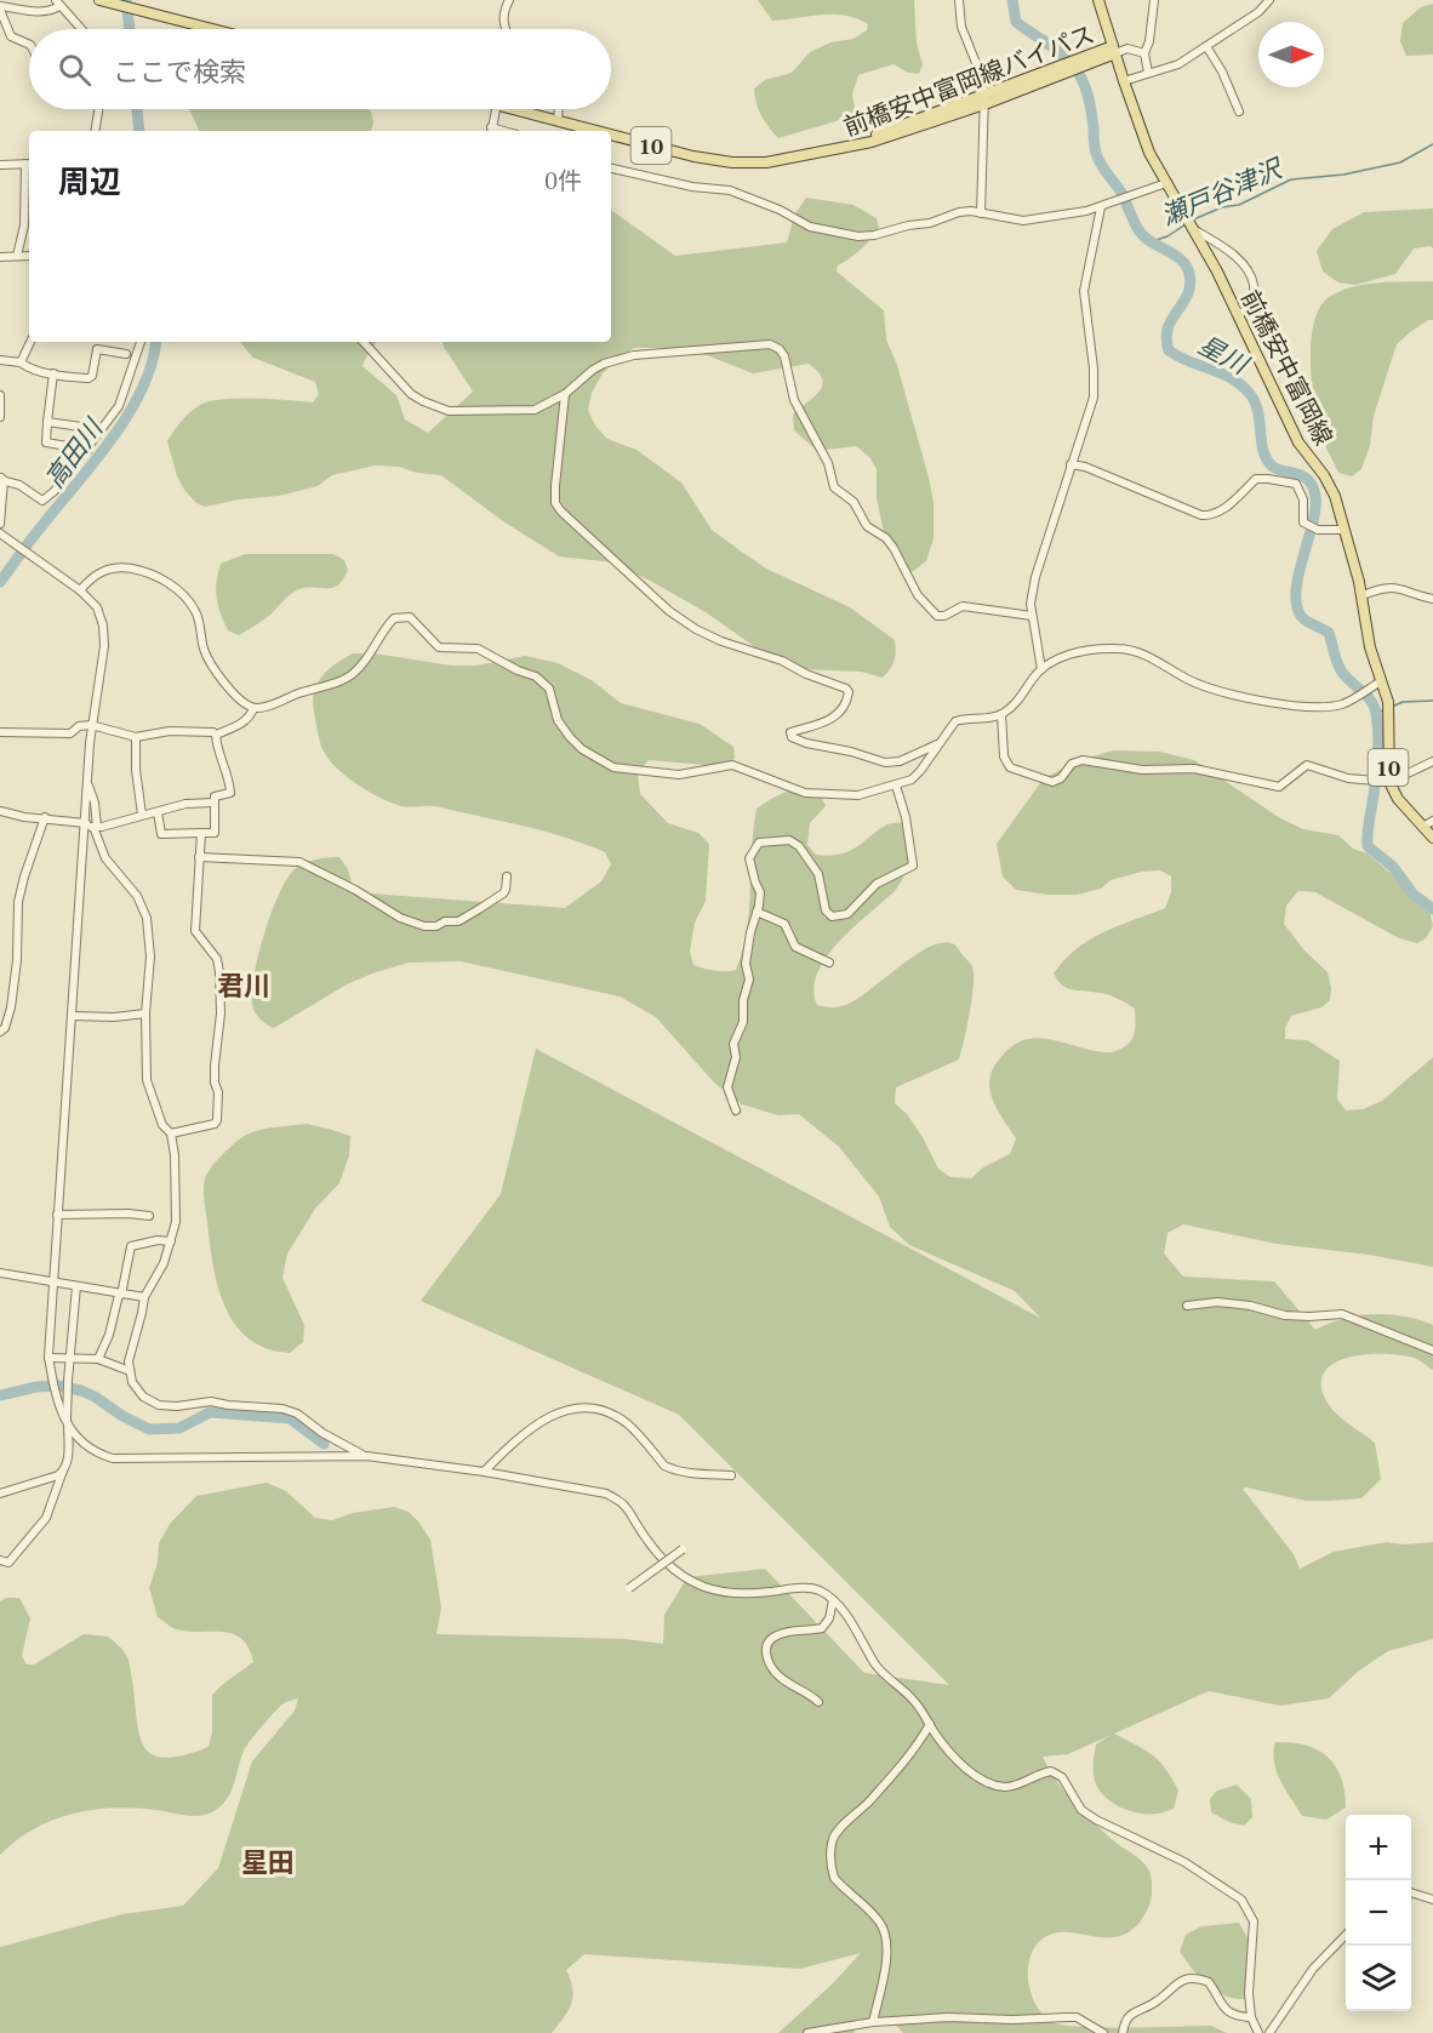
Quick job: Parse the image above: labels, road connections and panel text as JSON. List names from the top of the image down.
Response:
{
  "streets": {
    "main road": ["前橋安中富岡線バイパス", "10", "前橋安中富岡線"]
  },
  "crossings": [
    ["前橋安中富岡線バイパス", "前橋安中富岡線"],
    ["10", "前橋安中富岡線"]
  ],
  "districts": ["君川", "星田"],
  "water": ["瀬戸谷津沢", "星川", "高田川"],
  "north": "right",
  "page": {
    "search": "ここで検索",
    "heading": ["周辺", "0件"],
    "map_buttons": ["+", "−"]
  }
}
